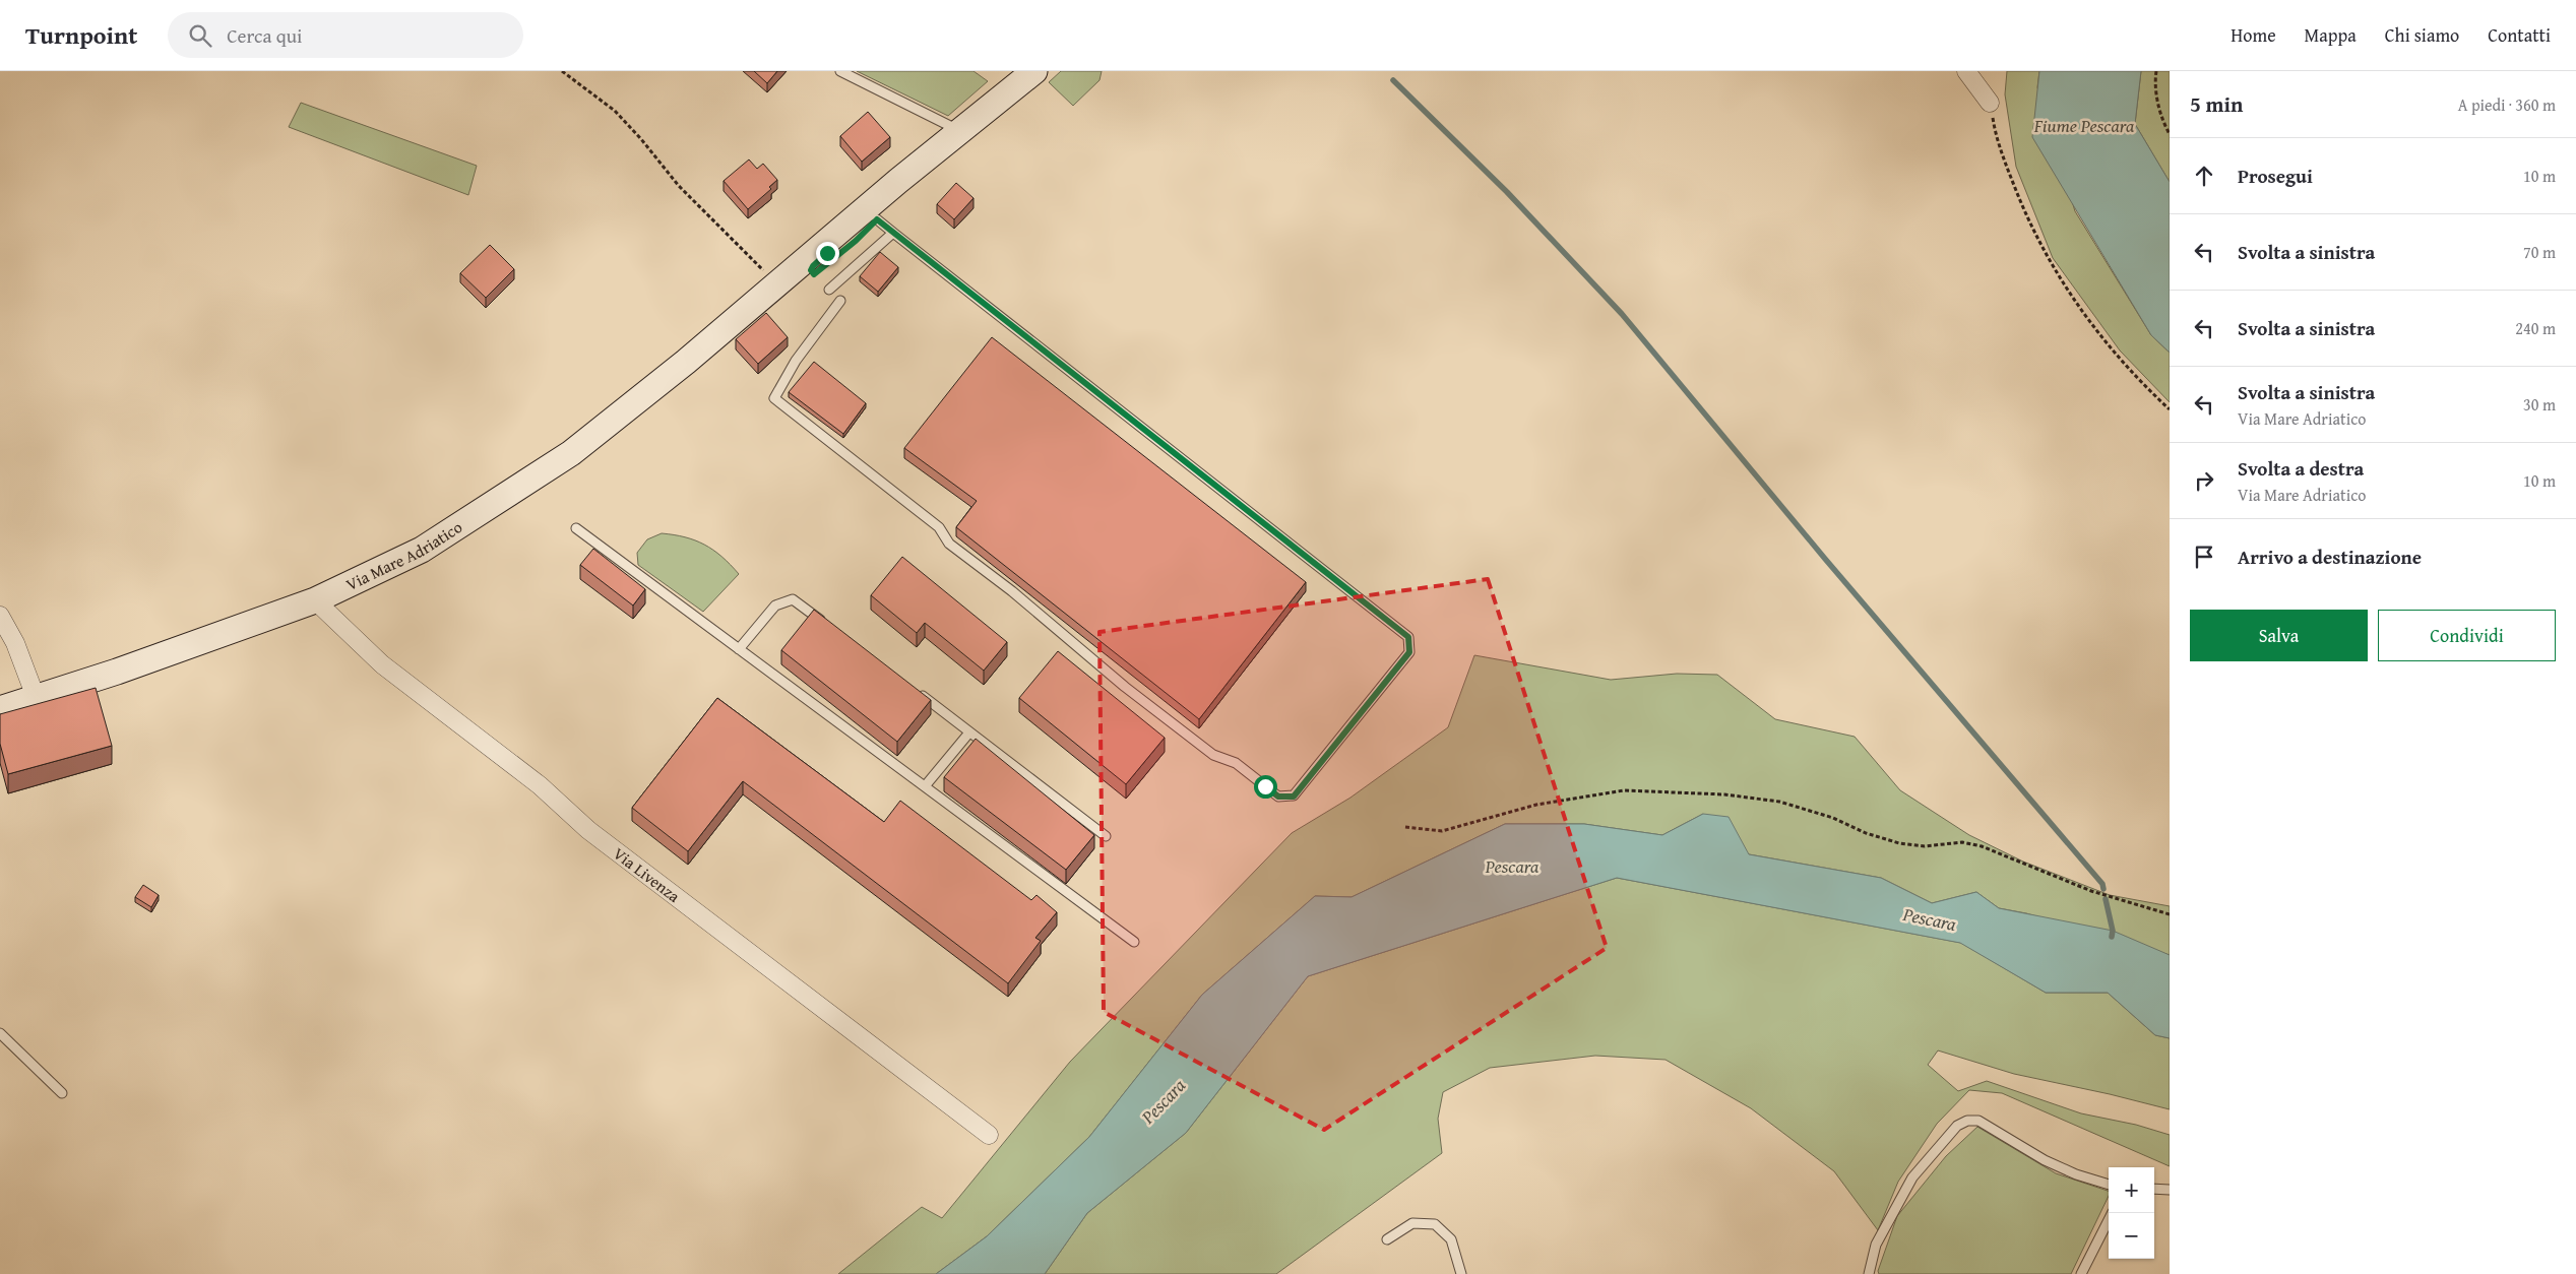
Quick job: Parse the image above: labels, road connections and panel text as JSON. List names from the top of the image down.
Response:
{
  "streets": {
    "main road": ["Via Mare Adriatico"],
    "street": ["Via Livenza"]
  },
  "crossings": [
    ["Via Mare Adriatico", "Via Livenza"]
  ],
  "water": ["Fiume Pescara", "Pescara"],
  "page": {
    "header": "Turnpoint",
    "search": "Cerca qui",
    "nav": [
      "Home",
      "Mappa",
      "Chi siamo",
      "Contatti"
    ],
    "heading": ["5 min", "A piedi · 360 m"],
    "list": [
      ["Prosegui", "10 m"],
      ["Svolta a sinistra", "70 m"],
      ["Svolta a sinistra", "240 m"],
      ["Svolta a sinistra", "Via Mare Adriatico", "30 m"],
      ["Svolta a destra", "Via Mare Adriatico", "10 m"],
      "Arrivo a destinazione"
    ],
    "buttons": ["Salva", "Condividi"],
    "map_buttons": ["+", "−"]
  }
}
